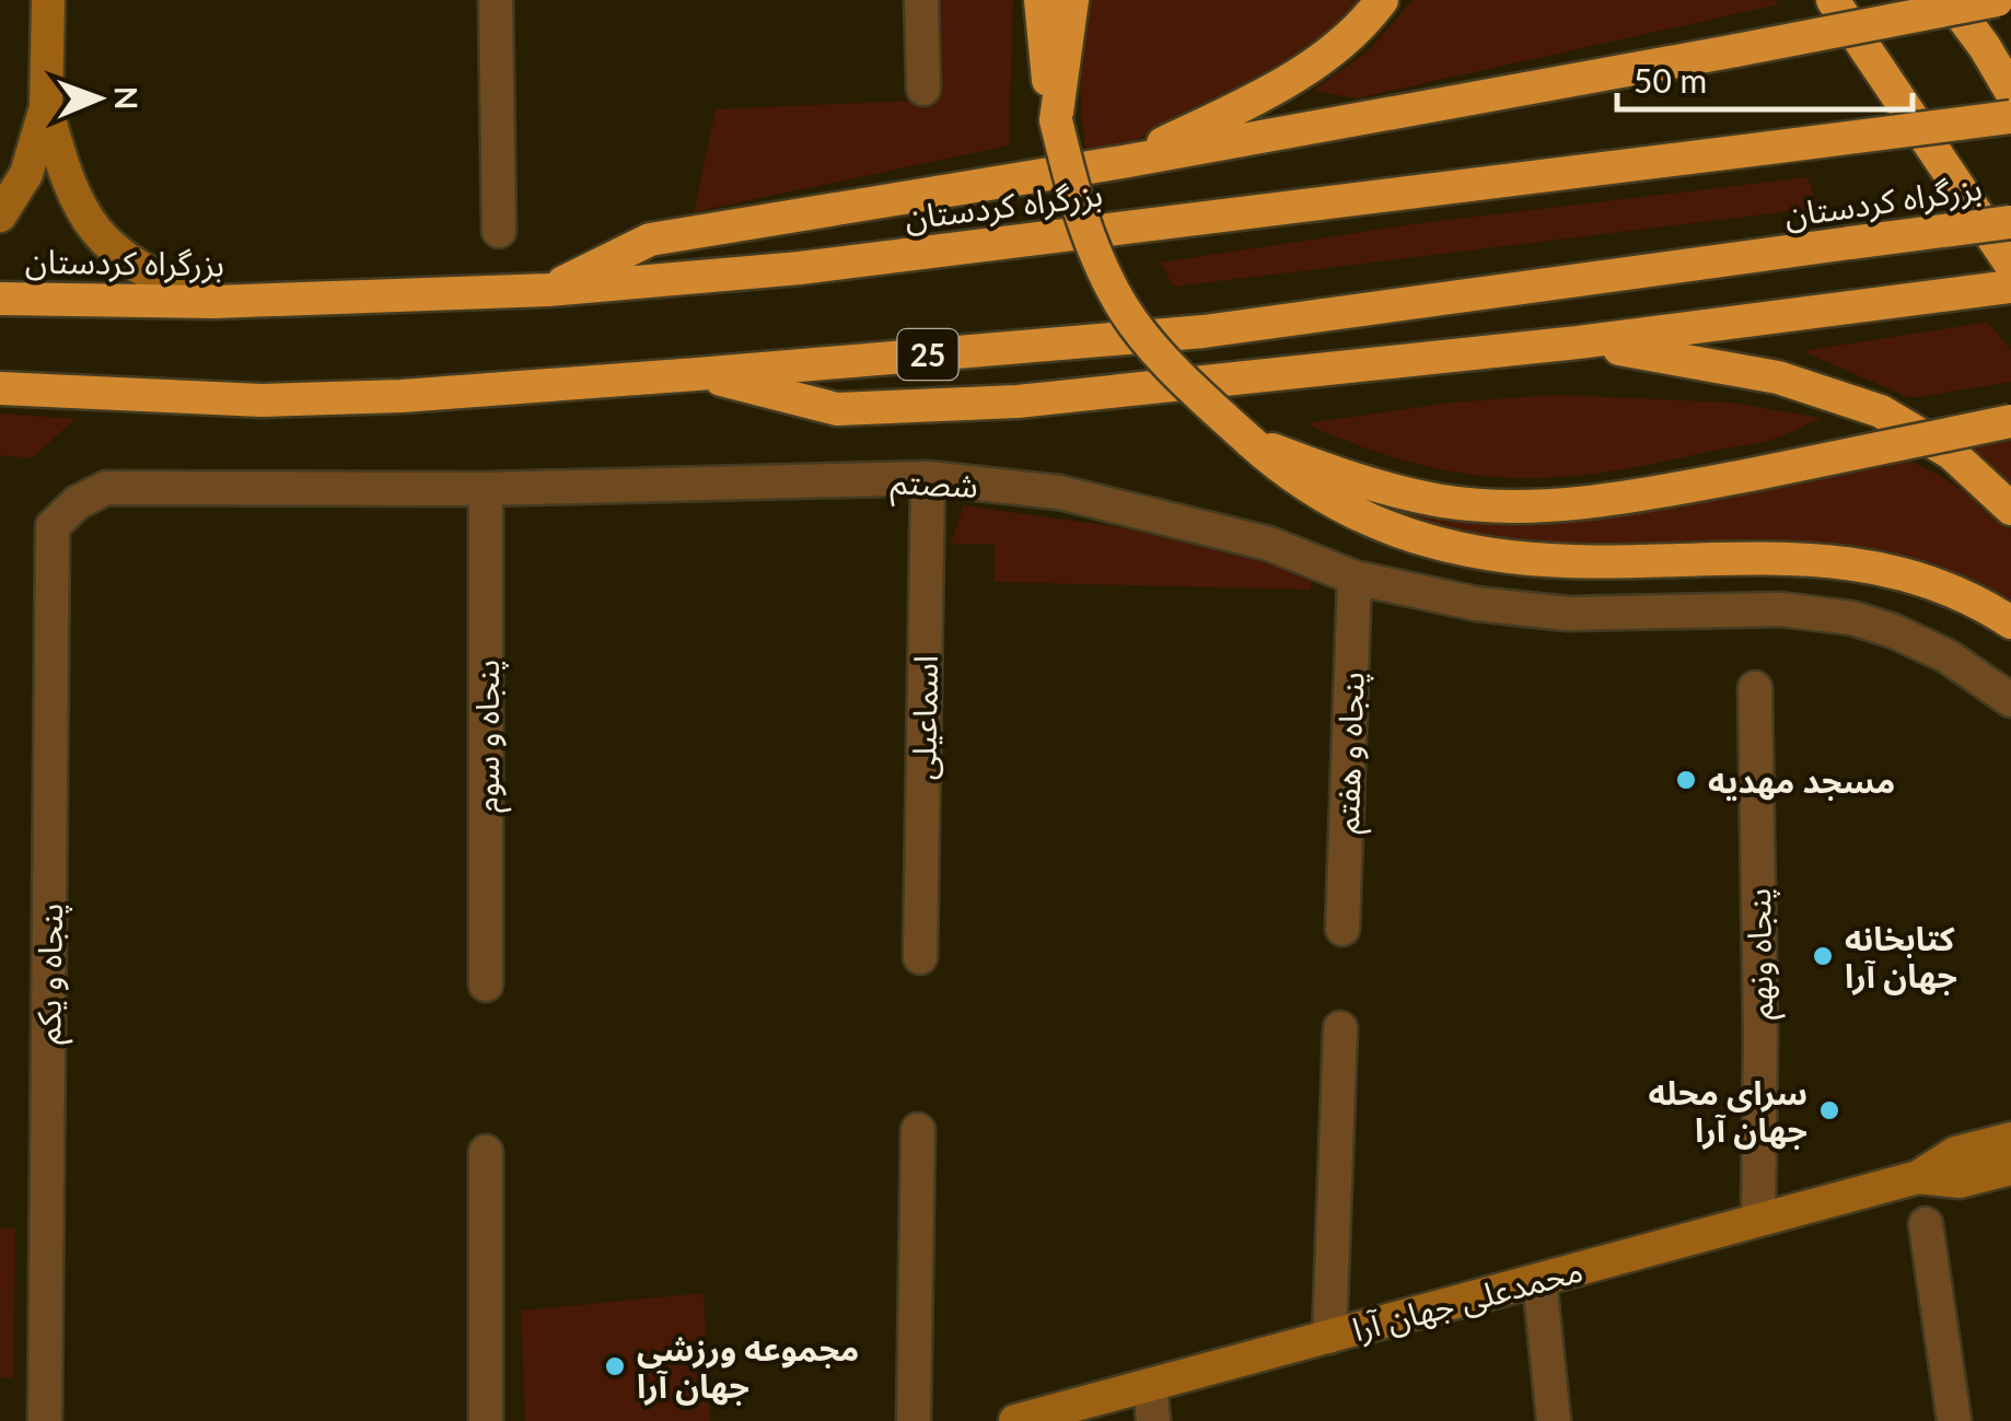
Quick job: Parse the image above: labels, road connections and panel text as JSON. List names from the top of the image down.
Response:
{
  "streets": {
    "highway": ["بزرگراه کردستان", "25"],
    "main road": ["محمدعلی جهان آرا"],
    "street": [
      "شصتم",
      "اسماعیلی",
      "پنجاه و سوم",
      "پنجاه و هفتم",
      "پنجاه ونهم",
      "پنجاه و یکم"
    ]
  },
  "crossings": [
    ["شصتم", "اسماعیلی"],
    ["شصتم", "پنجاه و سوم"],
    ["شصتم", "پنجاه و هفتم"],
    ["شصتم", "پنجاه و یکم"],
    ["پنجاه ونهم", "محمدعلی جهان آرا"]
  ],
  "places": [
    "مسجد مهدیه",
    "کتابخانه جهان آرا",
    "سرای محله جهان آرا",
    "مجموعه ورزشی جهان آرا"
  ],
  "scale_bar": "50 m",
  "north": "right"
}
